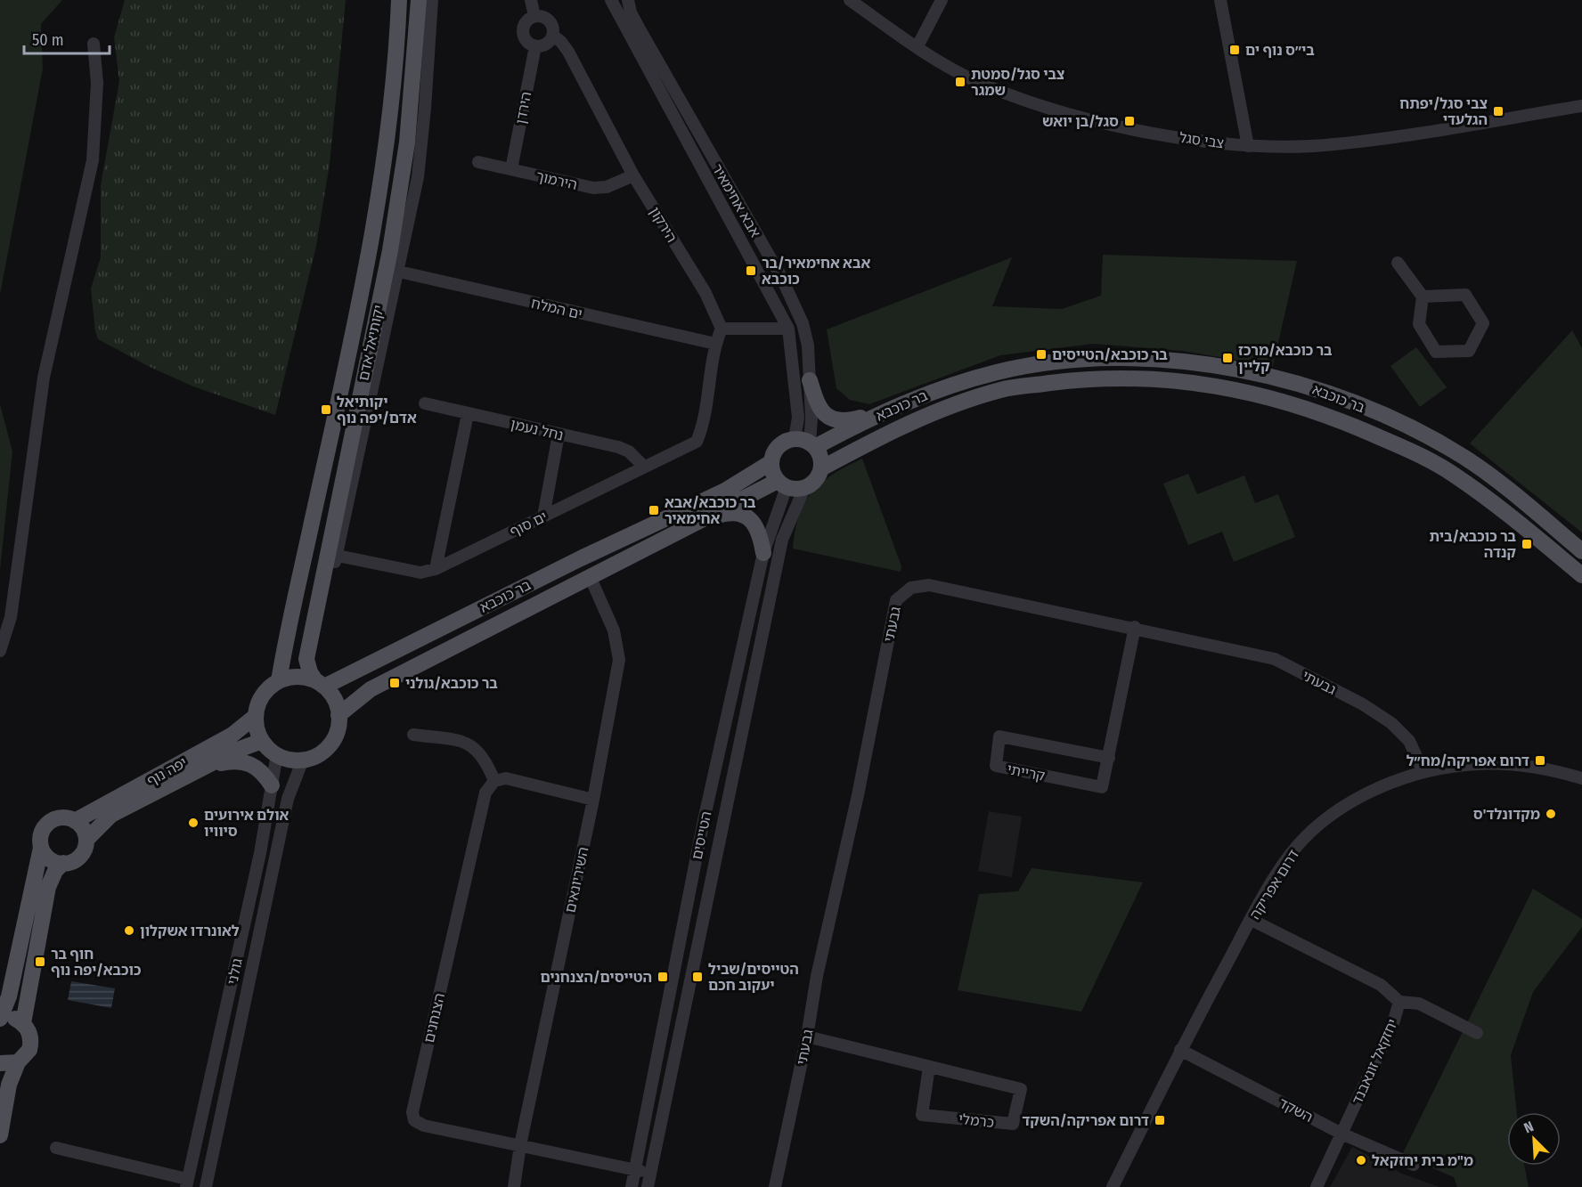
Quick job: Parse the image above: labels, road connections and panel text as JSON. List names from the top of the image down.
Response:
{
  "streets": {
    "main road": ["יקותיאל אדם", "בר כוכבא", "יפה נוף"],
    "street": [
      "הירדן",
      "צבי סגל",
      "הירמוך",
      "אבא אחימאיר",
      "הירקון",
      "ים המלח",
      "נחל נעמן",
      "ים סוף",
      "גבעתי",
      "קרייתי",
      "הטייסים",
      "השיריונאים",
      "דרום אפריקה",
      "גולני",
      "הצנחנים",
      "יחזקאל זונאבנד",
      "השקד",
      "כרמלי"
    ]
  },
  "crossings": [
    ["הירדן", "הירמוך"],
    ["הירדן", "הירקון"],
    ["הירמוך", "הירקון"],
    ["אבא אחימאיר", "בר כוכבא"],
    ["אבא אחימאיר", "הטייסים"],
    ["ים המלח", "ים סוף"],
    ["יקותיאל אדם", "בר כוכבא"],
    ["יקותיאל אדם", "יפה נוף"],
    ["יקותיאל אדם", "גולני"],
    ["בר כוכבא", "יפה נוף"],
    ["בר כוכבא", "הטייסים"],
    ["בר כוכבא", "השיריונאים"],
    ["בר כוכבא", "גולני"],
    ["נחל נעמן", "ים סוף"],
    ["גבעתי", "קרייתי"],
    ["גבעתי", "דרום אפריקה"],
    ["גבעתי", "כרמלי"],
    ["יפה נוף", "גולני"],
    ["הטייסים", "הצנחנים"],
    ["השיריונאים", "הצנחנים"],
    ["דרום אפריקה", "יחזקאל זונאבנד"],
    ["דרום אפריקה", "השקד"],
    ["יחזקאל זונאבנד", "השקד"]
  ],
  "places": {
    "transit": [
      "בי״ס נוף ים",
      "צבי סגל/סמטת שמגר",
      "צבי סגל/יפתח הגלעדי",
      "סגל/בן יואש",
      "אבא אחימאיר/בר כוכבא",
      "בר כוכבא/הטייסים",
      "בר כוכבא/מרכז קליין",
      "יקותיאל אדם/יפה נוף",
      "בר כוכבא/אבא אחימאיר",
      "בר כוכבא/בית קנדה",
      "בר כוכבא/גולני",
      "דרום אפריקה/מח״ל",
      "חוף בר כוכבא/יפה נוף",
      "הטייסים/הצנחנים",
      "הטייסים/שביל יעקוב חכם",
      "דרום אפריקה/השקד"
    ],
    "other": [
      "מקדונלד'ס",
      "אולם אירועים סיוויו",
      "לאונרדו אשקלון",
      "מ\"מ בית יחזקאל"
    ]
  },
  "scale_bar": "50 m",
  "north": "top left"
}
